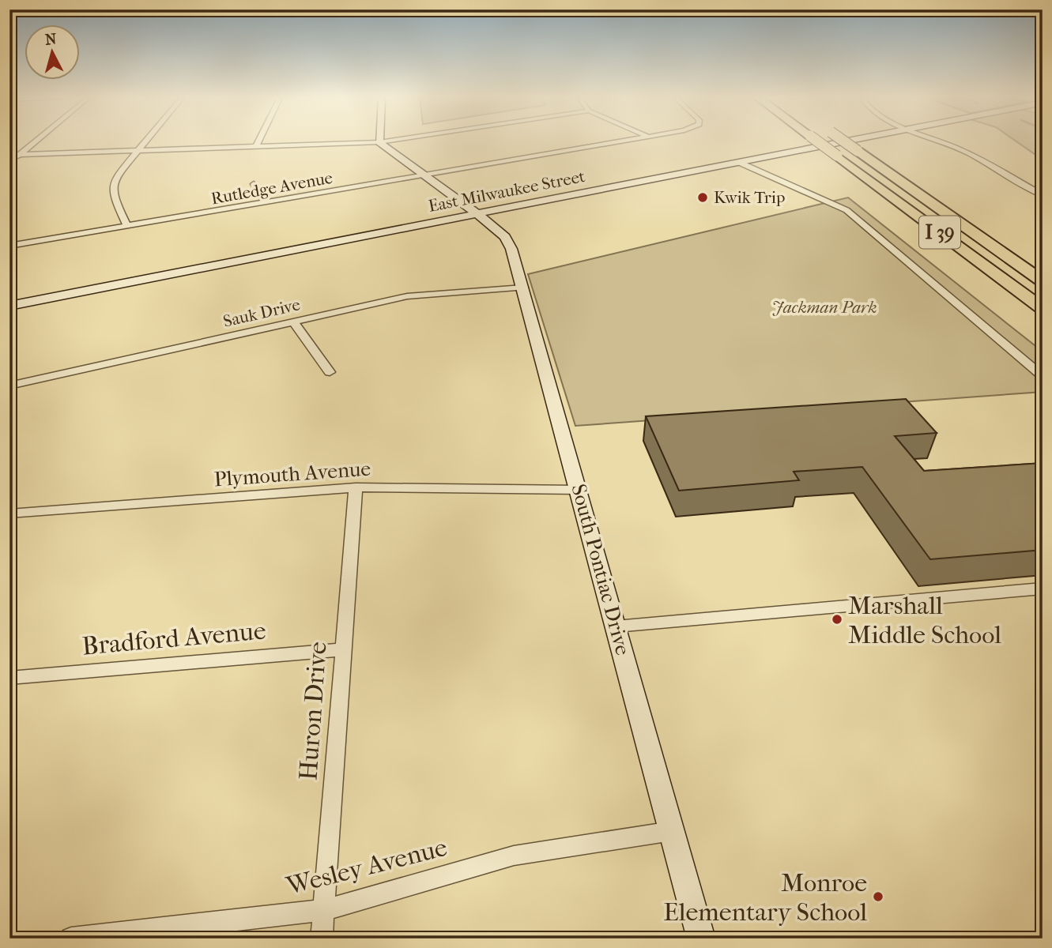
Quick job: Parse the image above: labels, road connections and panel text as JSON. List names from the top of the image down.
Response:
{
  "streets": {
    "highway": ["I 39"],
    "main road": ["East Milwaukee Street", "South Pontiac Drive"],
    "street": [
      "Rutledge Avenue",
      "Sauk Drive",
      "Plymouth Avenue",
      "Bradford Avenue",
      "Huron Drive",
      "Wesley Avenue"
    ]
  },
  "crossings": [
    ["Rutledge Avenue", "South Pontiac Drive"],
    ["East Milwaukee Street", "South Pontiac Drive"],
    ["Sauk Drive", "South Pontiac Drive"],
    ["Plymouth Avenue", "South Pontiac Drive"],
    ["Plymouth Avenue", "Huron Drive"],
    ["South Pontiac Drive", "Wesley Avenue"],
    ["Bradford Avenue", "Huron Drive"],
    ["Huron Drive", "Wesley Avenue"]
  ],
  "parks": ["Jackman Park"],
  "places": ["Kwik Trip", "Marshall Middle School", "Monroe Elementary School"],
  "north": "top"
}
